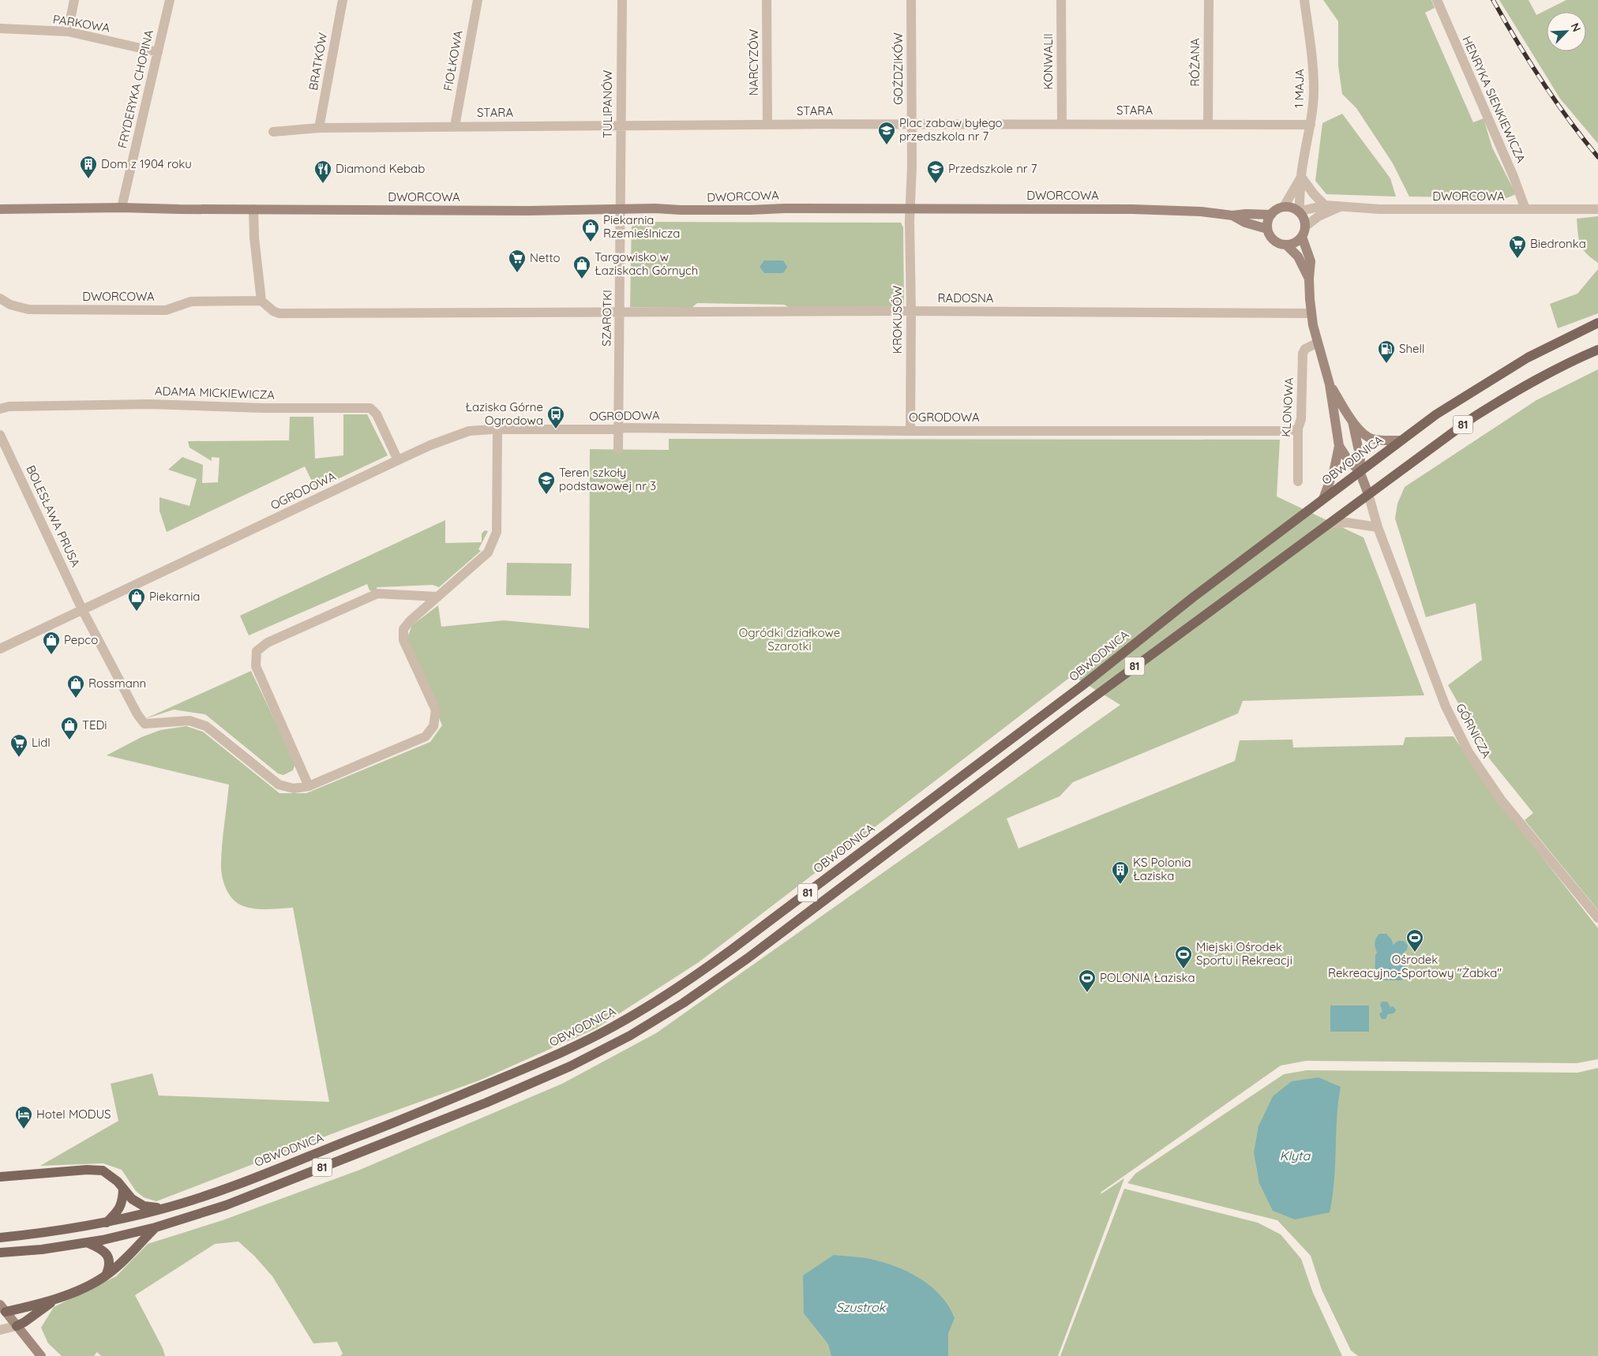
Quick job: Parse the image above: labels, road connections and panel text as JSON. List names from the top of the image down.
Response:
{
  "streets": {
    "main road": ["81", "OBWODNICA"],
    "street": [
      "PARKOWA",
      "FIOŁKOWA",
      "BRATKÓW",
      "KONWALII",
      "NARCYZÓW",
      "RÓŻANA",
      "GOŹDZIKÓW",
      "1 MAJA",
      "FRYDERYKA CHOPINA",
      "HENRYKA SIENKIEWICZA",
      "TULIPANÓW",
      "STARA",
      "DWORCOWA",
      "RADOSNA",
      "SZAROTKI",
      "KROKUSÓW",
      "ADAMA MICKIEWICZA",
      "KLONOWA",
      "OGRODOWA",
      "BOLESŁAWA PRUSA",
      "GÓRNICZA"
    ]
  },
  "crossings": [
    ["PARKOWA", "FRYDERYKA CHOPINA"],
    ["FIOŁKOWA", "STARA"],
    ["BRATKÓW", "STARA"],
    ["KONWALII", "STARA"],
    ["NARCYZÓW", "STARA"],
    ["RÓŻANA", "STARA"],
    ["GOŹDZIKÓW", "STARA"],
    ["GOŹDZIKÓW", "DWORCOWA"],
    ["GOŹDZIKÓW", "KROKUSÓW"],
    ["1 MAJA", "STARA"],
    ["1 MAJA", "DWORCOWA"],
    ["FRYDERYKA CHOPINA", "DWORCOWA"],
    ["HENRYKA SIENKIEWICZA", "DWORCOWA"],
    ["TULIPANÓW", "STARA"],
    ["TULIPANÓW", "DWORCOWA"],
    ["TULIPANÓW", "SZAROTKI"],
    ["DWORCOWA", "SZAROTKI"],
    ["DWORCOWA", "KROKUSÓW"],
    ["RADOSNA", "SZAROTKI"],
    ["RADOSNA", "KROKUSÓW"],
    ["SZAROTKI", "OGRODOWA"],
    ["KROKUSÓW", "OGRODOWA"],
    ["ADAMA MICKIEWICZA", "OGRODOWA"],
    ["KLONOWA", "OGRODOWA"],
    ["OGRODOWA", "BOLESŁAWA PRUSA"],
    ["81", "GÓRNICZA"]
  ],
  "water": ["Klyta", "Szustrok"],
  "parks": ["Ogródki działkowe Szarotki"],
  "places": {
    "school or university": ["Plac zabaw byłego przedszkola nr 7", "Przedszkole nr 7", "Teren szkoły podstawowej nr 3"],
    "building": ["Dom z 1904 roku", "KS Polonia Łaziska"],
    "restaurant": ["Diamond Kebab"],
    "shop": [
      "Piekarnia Rzemieślnicza",
      "Targowisko w Łaziskach Górnych",
      "Piekarnia",
      "Pepco",
      "Rossmann",
      "TEDi"
    ],
    "supermarket": ["Biedronka", "Netto", "Lidl"],
    "fuel station": ["Shell"],
    "bus stop": ["Łaziska Górne Ogrodowa"],
    "sports": ["Ośrodek Rekreacyjno-Sportowy \"Żabka\"", "Miejski Ośrodek Sportu i Rekreacji", "POLONIA Łaziska"],
    "hotel": ["Hotel MODUS"]
  },
  "north": "top right"
}
